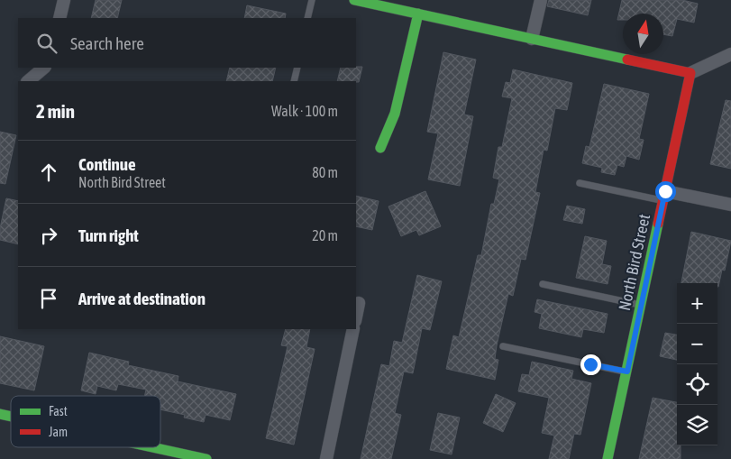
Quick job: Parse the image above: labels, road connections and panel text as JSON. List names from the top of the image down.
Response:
{
  "streets": {
    "street": ["North Bird Street"]
  },
  "legend": ["Fast", "Jam"],
  "north": "top",
  "page": {
    "search": "Search here",
    "heading": ["2 min", "Walk · 100 m"],
    "list": [
      ["Continue", "North Bird Street", "80 m"],
      ["Turn right", "20 m"],
      "Arrive at destination"
    ],
    "map_buttons": ["+", "−"]
  }
}
